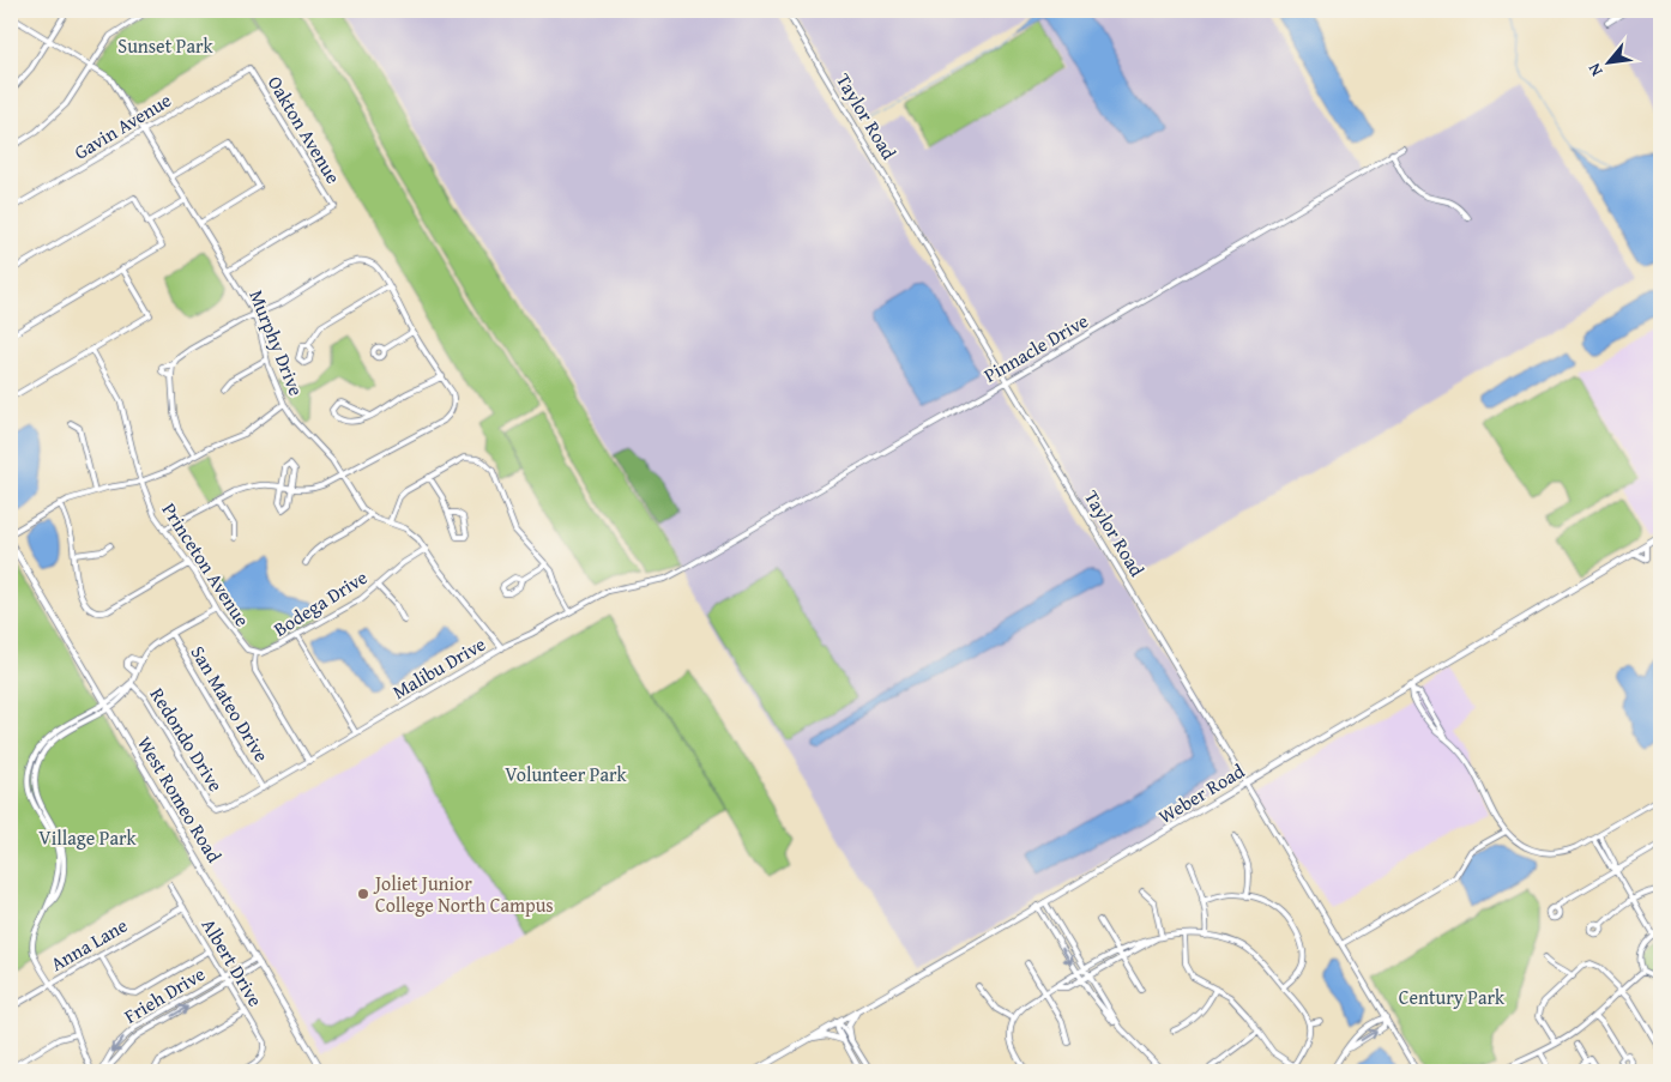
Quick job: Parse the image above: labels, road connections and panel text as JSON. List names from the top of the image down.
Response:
{
  "streets": {
    "main road": ["Weber Road", "West Romeo Road"],
    "street": [
      "Taylor Road",
      "Gavin Avenue",
      "Oakton Avenue",
      "Murphy Drive",
      "Pinnacle Drive",
      "Princeton Avenue",
      "Bodega Drive",
      "Malibu Drive",
      "San Mateo Drive",
      "Redondo Drive",
      "Anna Lane",
      "Albert Drive",
      "Frieh Drive"
    ]
  },
  "crossings": [
    ["Taylor Road", "Pinnacle Drive"],
    ["Taylor Road", "Weber Road"],
    ["Gavin Avenue", "Oakton Avenue"],
    ["Gavin Avenue", "Murphy Drive"],
    ["Oakton Avenue", "Murphy Drive"],
    ["Murphy Drive", "Bodega Drive"],
    ["Murphy Drive", "Malibu Drive"],
    ["Pinnacle Drive", "Malibu Drive"],
    ["Princeton Avenue", "Bodega Drive"],
    ["Malibu Drive", "San Mateo Drive"],
    ["Malibu Drive", "Redondo Drive"],
    ["West Romeo Road", "Frieh Drive"],
    ["Anna Lane", "Albert Drive"],
    ["Albert Drive", "Frieh Drive"]
  ],
  "parks": [
    "Sunset Park",
    "Volunteer Park",
    "Village Park",
    "Century Park"
  ],
  "places": ["Joliet Junior College North Campus"],
  "north": "bottom left"
}
